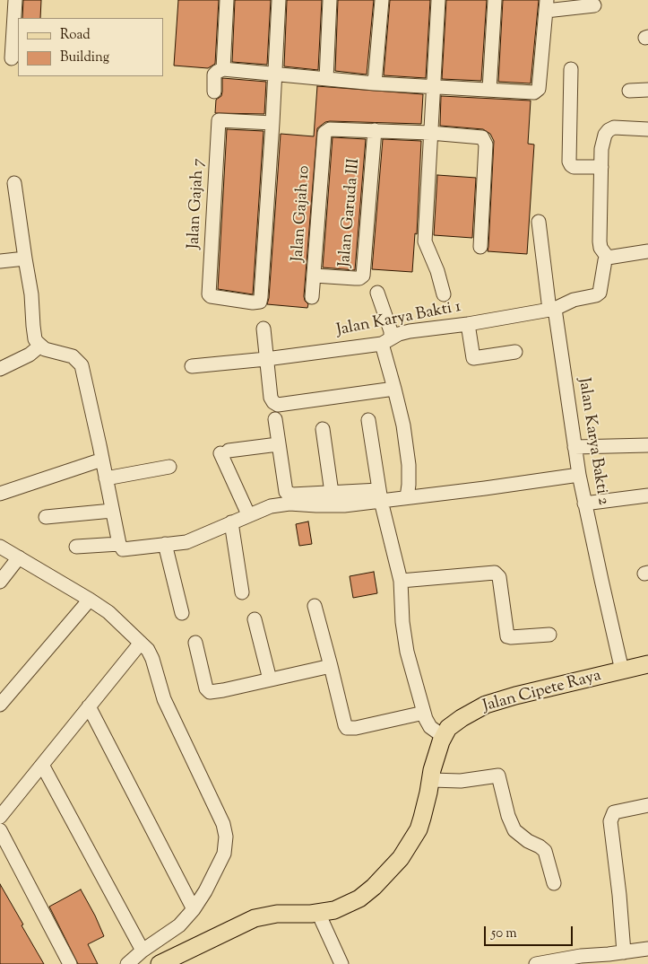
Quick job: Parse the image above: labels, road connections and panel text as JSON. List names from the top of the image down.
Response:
{
  "streets": {
    "main road": ["Jalan Cipete Raya"],
    "street": [
      "Jalan Gajah 7",
      "Jalan Garuda III",
      "Jalan Gajah 10",
      "Jalan Karya Bakti 1",
      "Jalan Karya Bakti 2"
    ]
  },
  "crossings": [
    ["Jalan Garuda III", "Jalan Gajah 10"],
    ["Jalan Karya Bakti 1", "Jalan Karya Bakti 2"],
    ["Jalan Karya Bakti 2", "Jalan Cipete Raya"]
  ],
  "legend": ["Road", "Building"],
  "scale_bar": "50 m"
}
